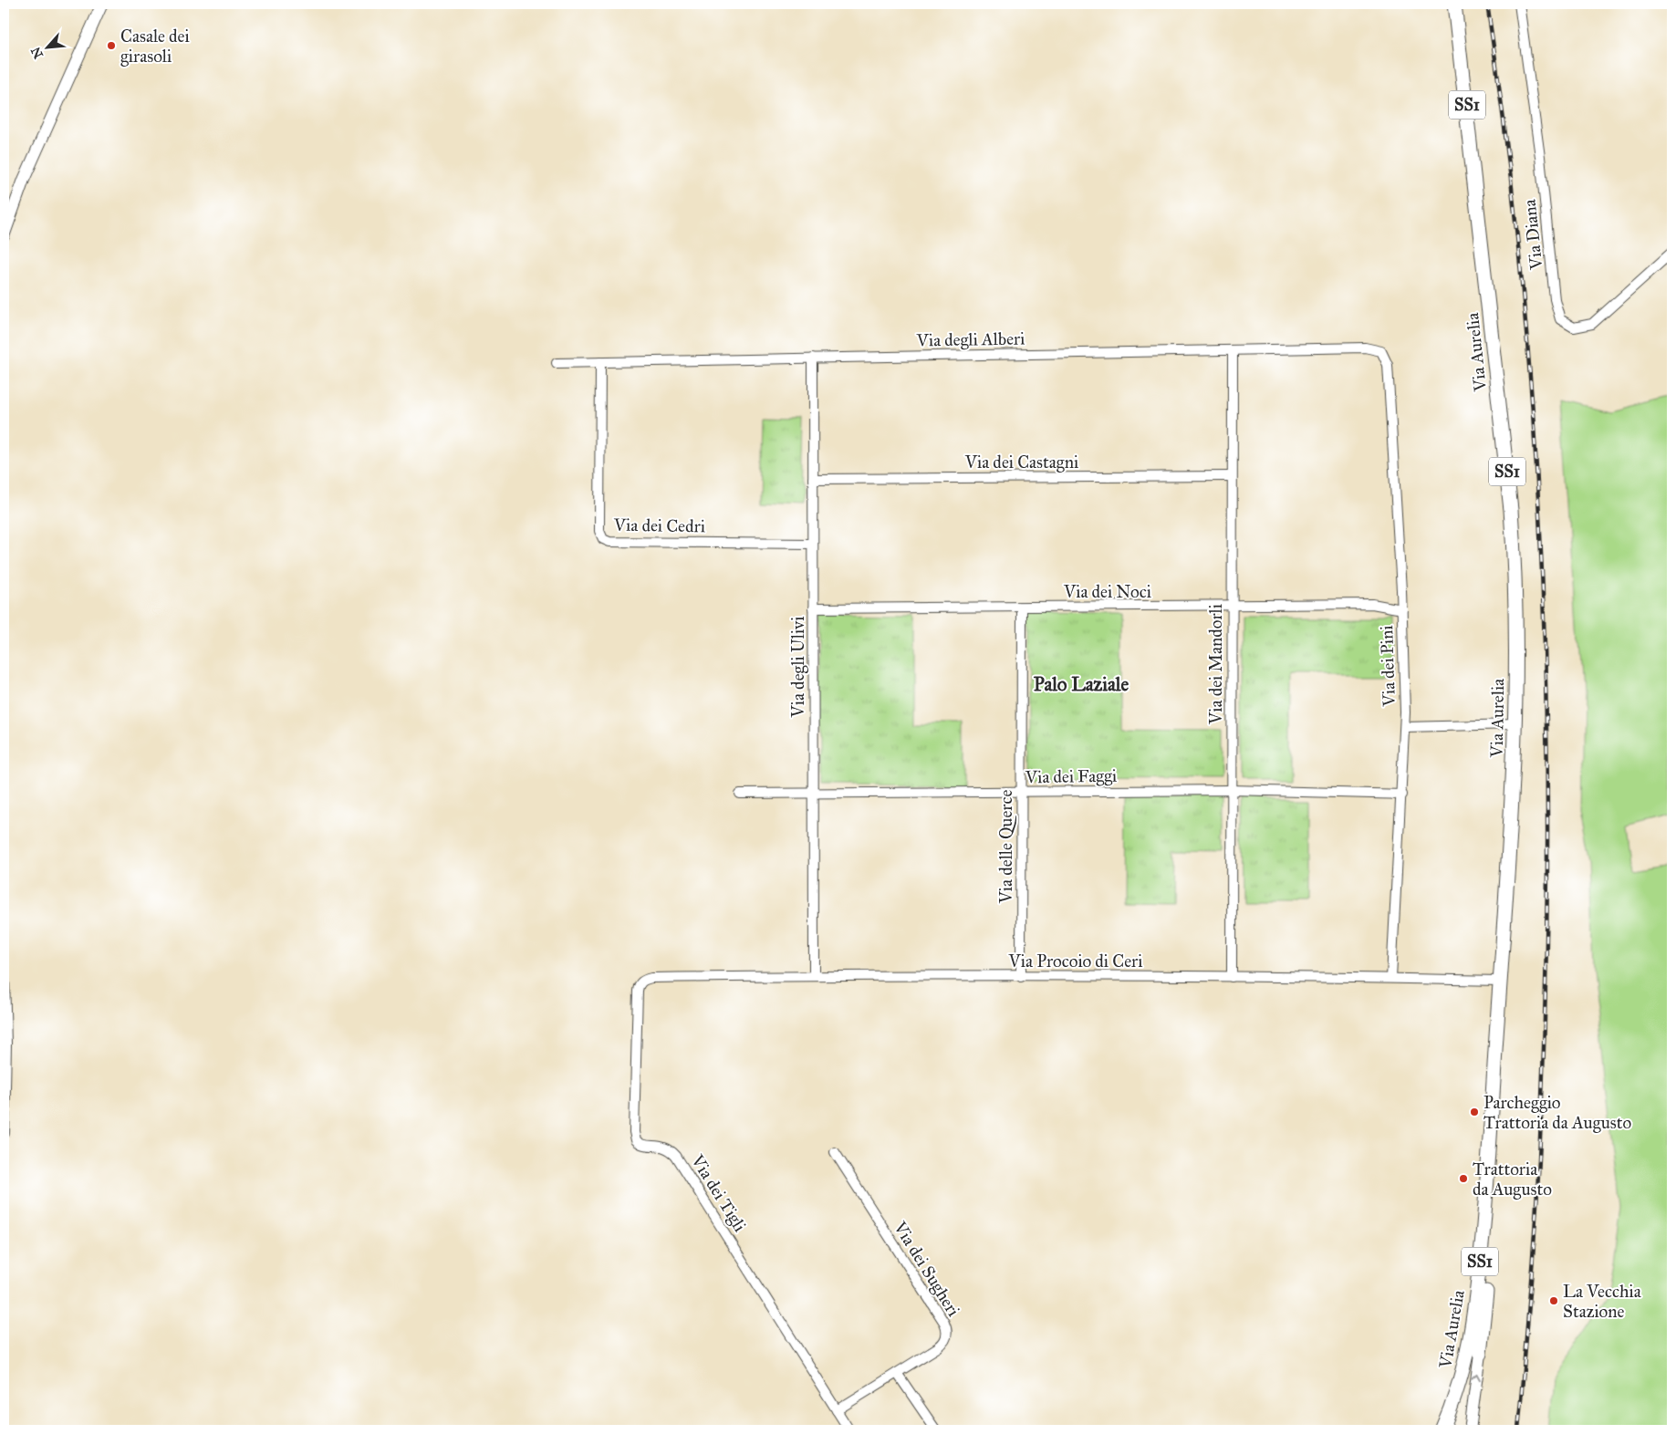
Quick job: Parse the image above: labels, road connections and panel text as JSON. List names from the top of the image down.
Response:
{
  "streets": {
    "main road": ["SS1", "Via Aurelia"],
    "street": [
      "Via Diana",
      "Via degli Alberi",
      "Via dei Castagni",
      "Via dei Cedri",
      "Via dei Noci",
      "Via dei Mandorli",
      "Via dei Pini",
      "Via degli Ulivi",
      "Via dei Faggi",
      "Via delle Querce",
      "Via Procoio di Ceri",
      "Via dei Tigli",
      "Via dei Sugheri"
    ]
  },
  "crossings": [
    ["Via degli Alberi", "Via dei Cedri"],
    ["Via degli Alberi", "Via dei Mandorli"],
    ["Via degli Alberi", "Via dei Pini"],
    ["Via degli Alberi", "Via degli Ulivi"],
    ["Via Aurelia", "Via Procoio di Ceri"],
    ["Via dei Castagni", "Via dei Mandorli"],
    ["Via dei Castagni", "Via degli Ulivi"],
    ["Via dei Cedri", "Via degli Ulivi"],
    ["Via dei Noci", "Via dei Mandorli"],
    ["Via dei Noci", "Via dei Pini"],
    ["Via dei Noci", "Via degli Ulivi"],
    ["Via dei Noci", "Via delle Querce"],
    ["Via dei Mandorli", "Via dei Faggi"],
    ["Via dei Mandorli", "Via Procoio di Ceri"],
    ["Via dei Pini", "Via dei Faggi"],
    ["Via dei Pini", "Via Procoio di Ceri"],
    ["Via degli Ulivi", "Via dei Faggi"],
    ["Via degli Ulivi", "Via Procoio di Ceri"],
    ["Via dei Faggi", "Via delle Querce"],
    ["Via delle Querce", "Via Procoio di Ceri"],
    ["Via Procoio di Ceri", "Via dei Tigli"],
    ["Via dei Tigli", "Via dei Sugheri"]
  ],
  "districts": ["Palo Laziale"],
  "places": [
    "Casale dei girasoli",
    "Parcheggio Trattoria da Augusto",
    "Trattoria da Augusto",
    "La Vecchia Stazione"
  ],
  "north": "bottom left"
}
